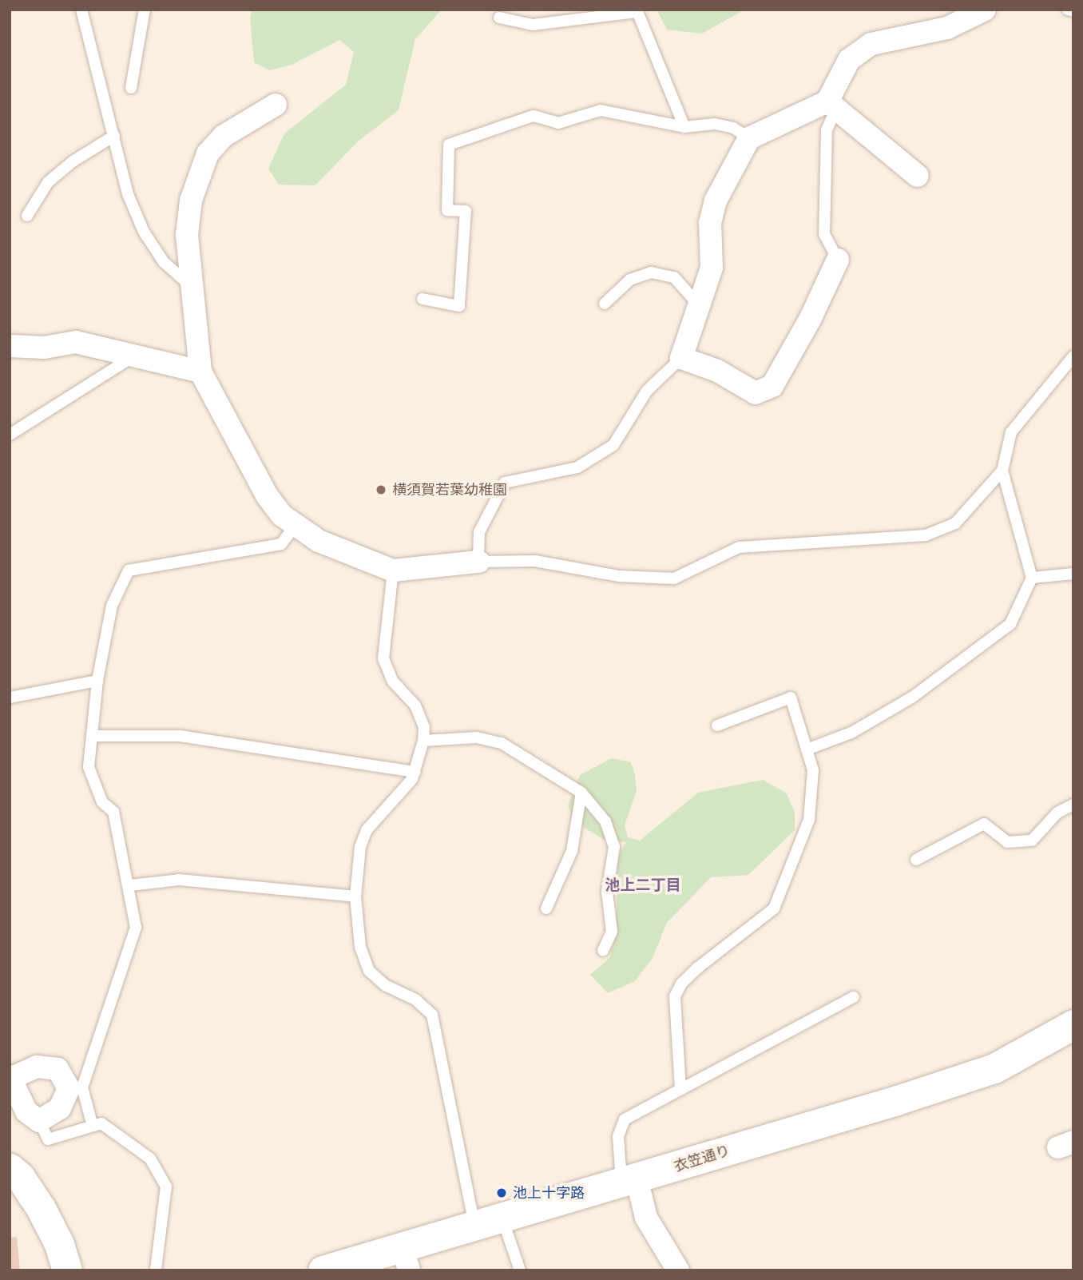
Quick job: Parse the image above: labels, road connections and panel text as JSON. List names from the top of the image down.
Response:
{
  "streets": {
    "street": ["衣笠通り"]
  },
  "districts": ["池上二丁目"],
  "places": ["横須賀若葉幼稚園", "池上十字路"]
}
